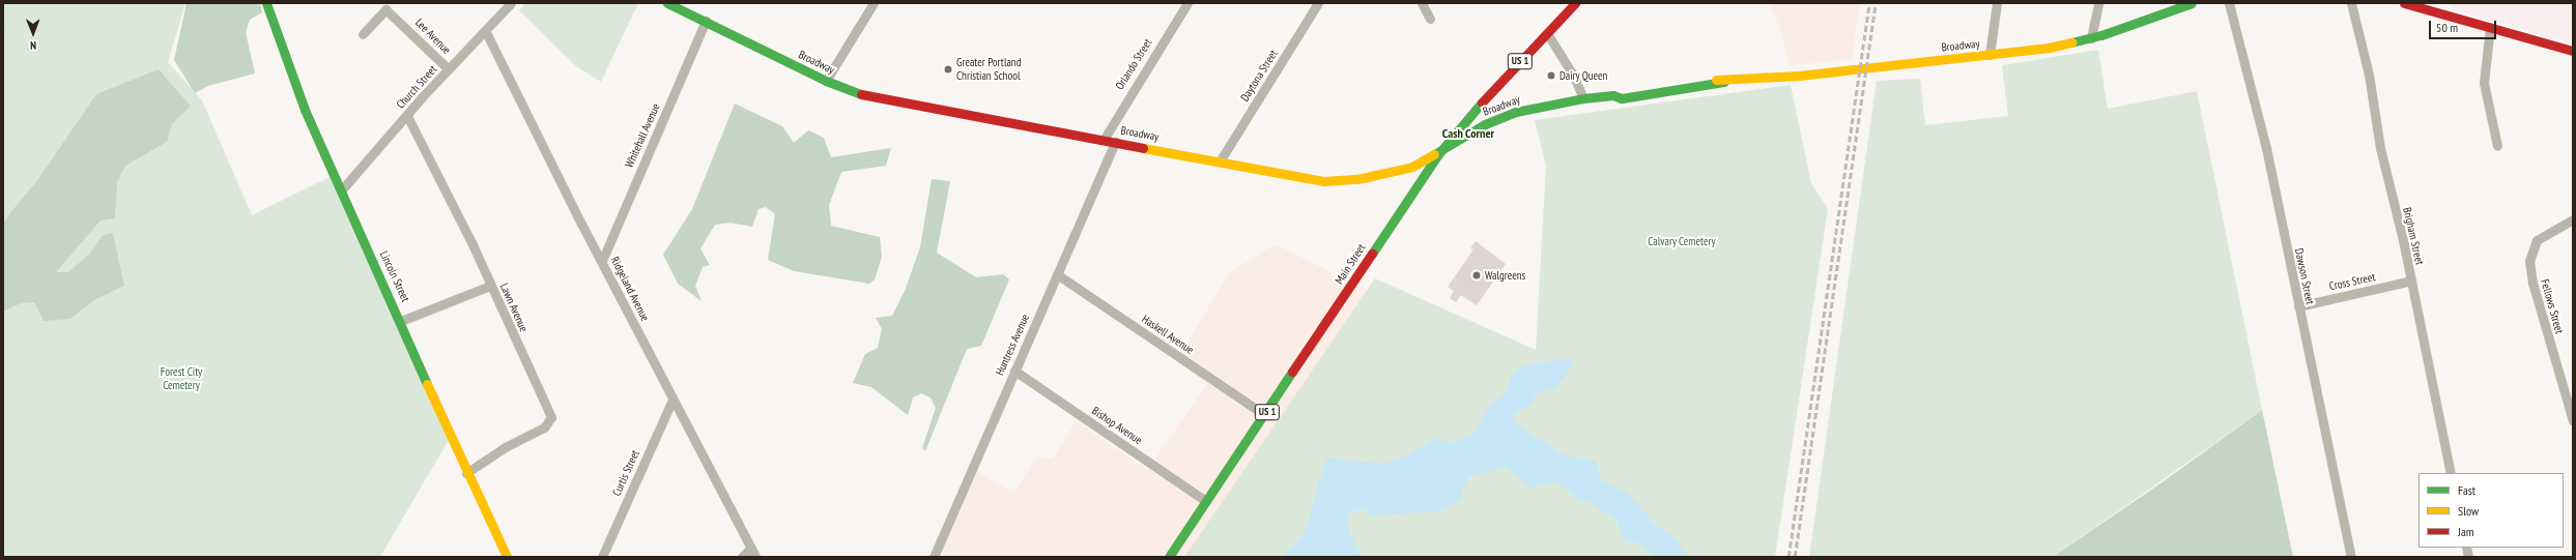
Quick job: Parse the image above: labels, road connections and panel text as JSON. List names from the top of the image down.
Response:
{
  "streets": {
    "main road": [
      "Broadway",
      "US 1",
      "Main Street",
      "Lincoln Street"
    ],
    "street": [
      "Lee Avenue",
      "Orlando Street",
      "Daytona Street",
      "Church Street",
      "Whitehall Avenue",
      "Brigham Street",
      "Dawson Street",
      "Cross Street",
      "Ridgeland Avenue",
      "Fellows Street",
      "Lawn Avenue",
      "Haskell Avenue",
      "Huntress Avenue",
      "Bishop Avenue",
      "Curtis Street"
    ]
  },
  "crossings": [
    ["Lee Avenue", "Church Street"],
    ["Broadway", "Orlando Street"],
    ["Broadway", "Daytona Street"],
    ["Broadway", "Whitehall Avenue"],
    ["Broadway", "Main Street"],
    ["Broadway", "Huntress Avenue"],
    ["Church Street", "Lincoln Street"],
    ["Church Street", "Ridgeland Avenue"],
    ["Church Street", "Lawn Avenue"],
    ["Whitehall Avenue", "Ridgeland Avenue"],
    ["Brigham Street", "Cross Street"],
    ["Main Street", "Haskell Avenue"],
    ["Main Street", "Bishop Avenue"],
    ["Lincoln Street", "Lawn Avenue"],
    ["Dawson Street", "Cross Street"],
    ["Ridgeland Avenue", "Curtis Street"],
    ["Haskell Avenue", "Huntress Avenue"],
    ["Huntress Avenue", "Bishop Avenue"]
  ],
  "districts": ["Cash Corner"],
  "parks": ["Calvary Cemetery", "Forest City Cemetery"],
  "places": ["Greater Portland Christian School", "Dairy Queen", "Walgreens"],
  "legend": ["Fast", "Slow", "Jam"],
  "scale_bar": "50 m",
  "north": "bottom"
}
